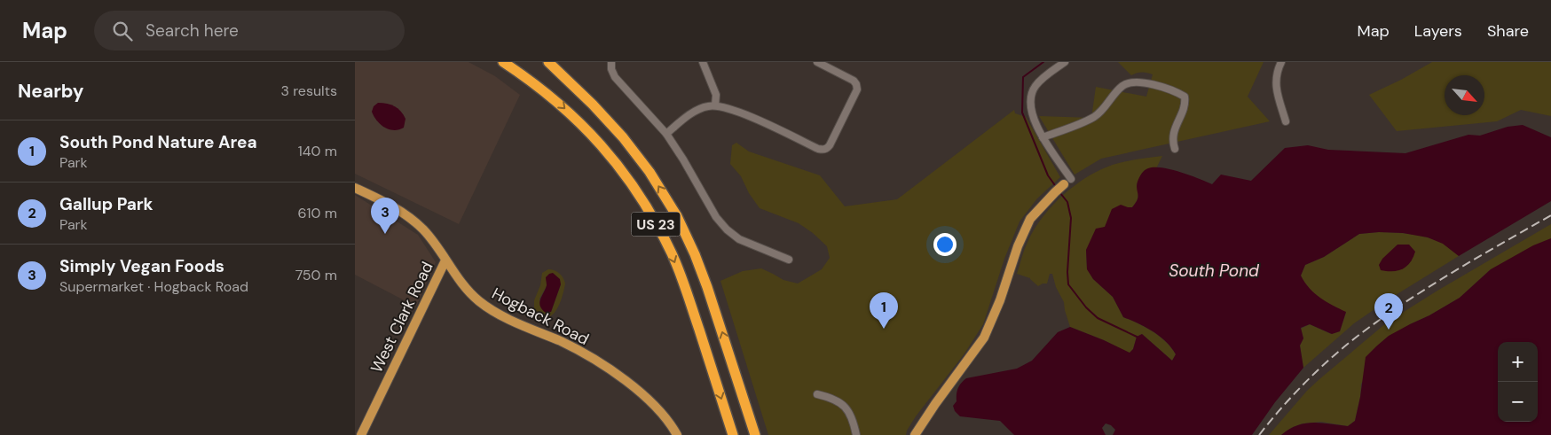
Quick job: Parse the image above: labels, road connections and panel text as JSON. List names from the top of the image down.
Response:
{
  "streets": {
    "highway": ["US 23"],
    "main road": ["Hogback Road", "West Clark Road"]
  },
  "crossings": [
    ["Hogback Road", "West Clark Road"]
  ],
  "water": ["South Pond"],
  "north": "bottom right",
  "page": {
    "header": "Map",
    "search": "Search here",
    "nav": ["Map", "Layers", "Share"],
    "heading": ["Nearby", "3 results"],
    "list": [
      {
        "mark": "1",
        "name": "South Pond Nature Area",
        "note": "Park",
        "value": "140 m"
      },
      {
        "mark": "2",
        "name": "Gallup Park",
        "note": "Park",
        "value": "610 m"
      },
      {
        "mark": "3",
        "name": "Simply Vegan Foods",
        "note": "Supermarket · Hogback Road",
        "value": "750 m"
      }
    ],
    "pins": ["3", "1", "2"],
    "map_buttons": ["+", "−"]
  }
}
